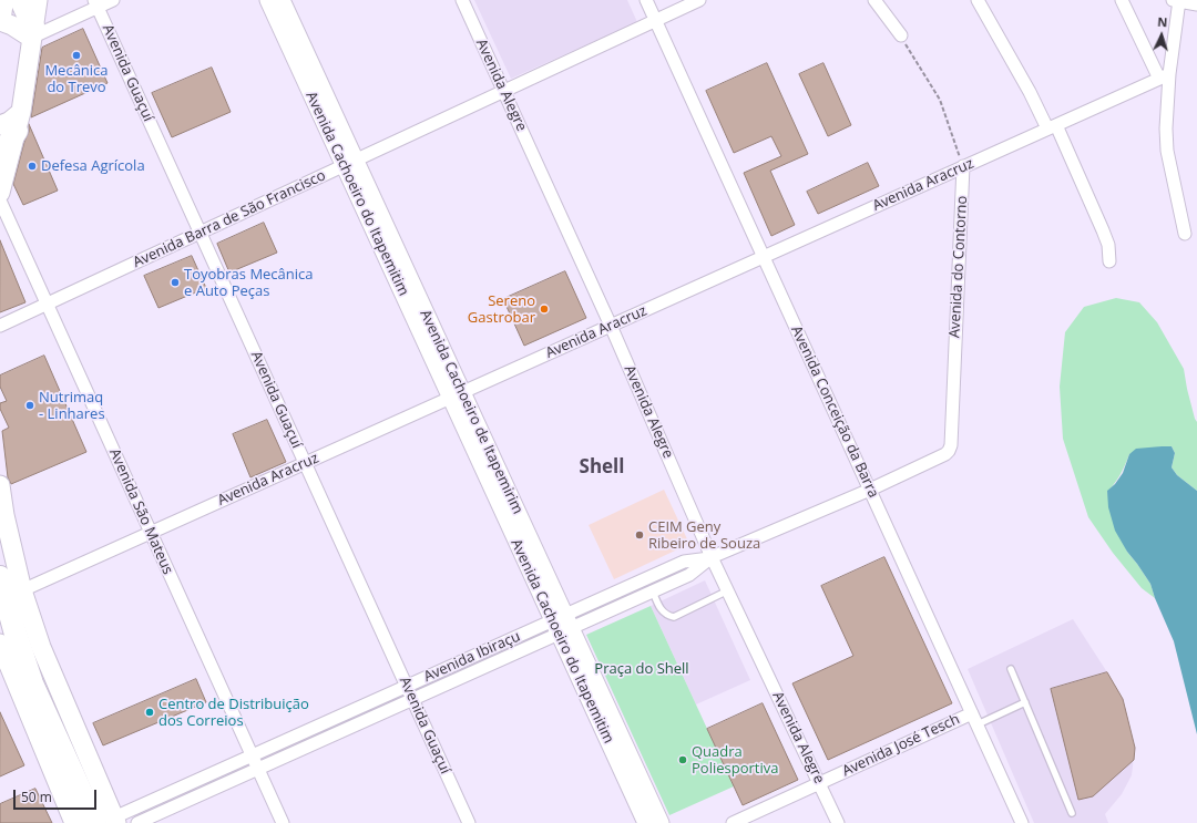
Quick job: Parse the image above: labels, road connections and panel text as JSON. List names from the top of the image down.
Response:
{
  "streets": {
    "street": [
      "Avenida Guaçuí",
      "Avenida Alegre",
      "Avenida Aracruz",
      "Avenida Cachoeiro do Itapemitim",
      "Avenida Barra de São Francisco",
      "Avenida do Contorno",
      "Avenida Cachoeiro de Itapemirim",
      "Avenida Conceição da Barra",
      "Avenida São Mateus",
      "Avenida Ibiraçu",
      "Avenida José Tesch"
    ]
  },
  "crossings": [
    ["Avenida Guaçuí", "Avenida Aracruz"],
    ["Avenida Guaçuí", "Avenida Barra de São Francisco"],
    ["Avenida Guaçuí", "Avenida Ibiraçu"],
    ["Avenida Alegre", "Avenida Aracruz"],
    ["Avenida Alegre", "Avenida Barra de São Francisco"],
    ["Avenida Alegre", "Avenida Ibiraçu"],
    ["Avenida Alegre", "Avenida José Tesch"],
    ["Avenida Aracruz", "Avenida do Contorno"],
    ["Avenida Aracruz", "Avenida Cachoeiro de Itapemirim"],
    ["Avenida Aracruz", "Avenida Conceição da Barra"],
    ["Avenida Aracruz", "Avenida São Mateus"],
    ["Avenida Cachoeiro do Itapemitim", "Avenida Barra de São Francisco"],
    ["Avenida Cachoeiro do Itapemitim", "Avenida Cachoeiro de Itapemirim"],
    ["Avenida Cachoeiro do Itapemitim", "Avenida Ibiraçu"],
    ["Avenida Barra de São Francisco", "Avenida Cachoeiro de Itapemirim"],
    ["Avenida Barra de São Francisco", "Avenida Conceição da Barra"],
    ["Avenida Barra de São Francisco", "Avenida São Mateus"],
    ["Avenida do Contorno", "Avenida Ibiraçu"],
    ["Avenida Cachoeiro de Itapemirim", "Avenida Ibiraçu"],
    ["Avenida Conceição da Barra", "Avenida Ibiraçu"],
    ["Avenida Conceição da Barra", "Avenida José Tesch"],
    ["Avenida São Mateus", "Avenida Ibiraçu"]
  ],
  "districts": ["Shell"],
  "parks": ["Praça do Shell"],
  "places": [
    "Mecânica do Trevo",
    "Defesa Agrícola",
    "Toyobras Mecânica e Auto Peças",
    "Sereno Gastrobar",
    "Nutrimaq - Linhares",
    "CEIM Geny Ribeiro de Souza",
    "Centro de Distribuição dos Correios",
    "Quadra Poliesportiva"
  ],
  "scale_bar": "50 m",
  "north": "top"
}
